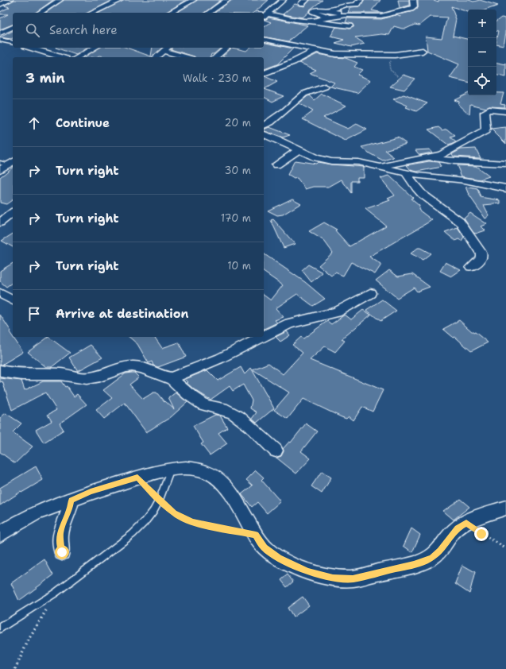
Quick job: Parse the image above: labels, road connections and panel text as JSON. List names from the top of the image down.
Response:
{
  "page": {
    "map_buttons": ["+", "−"],
    "search": "Search here",
    "heading": ["3 min", "Walk · 230 m"],
    "list": [
      ["Continue", "20 m"],
      ["Turn right", "30 m"],
      ["Turn right", "170 m"],
      ["Turn right", "10 m"],
      "Arrive at destination"
    ]
  }
}
